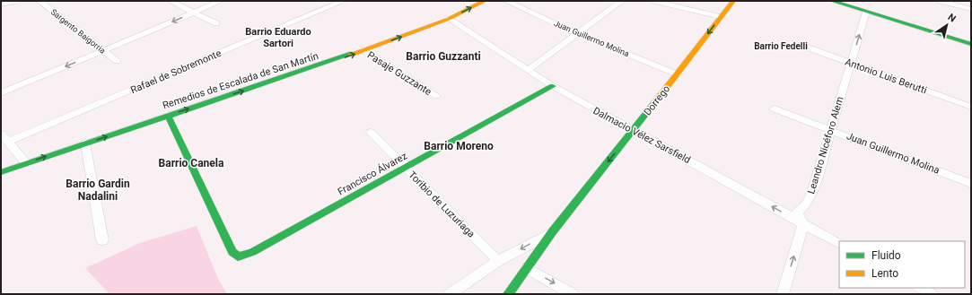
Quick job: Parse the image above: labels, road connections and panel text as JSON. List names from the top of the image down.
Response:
{
  "streets": {
    "street": [
      "Sargento Baigorria",
      "Juan Guillermo Molina",
      "Rafael de Sobremonte",
      "Pasaje Guzzante",
      "Antonio Luis Berutti",
      "Remedios de Escalada de San Martín",
      "Dorrego",
      "Dalmacio Vélez Sarsfield",
      "Leandro Nicéforo Alem",
      "Francisco Álvarez",
      "Toribio de Luzuriaga"
    ]
  },
  "crossings": [
    ["Juan Guillermo Molina", "Dorrego"],
    ["Juan Guillermo Molina", "Leandro Nicéforo Alem"],
    ["Pasaje Guzzante", "Remedios de Escalada de San Martín"],
    ["Antonio Luis Berutti", "Leandro Nicéforo Alem"],
    ["Remedios de Escalada de San Martín", "Dalmacio Vélez Sarsfield"],
    ["Remedios de Escalada de San Martín", "Francisco Álvarez"],
    ["Dorrego", "Dalmacio Vélez Sarsfield"],
    ["Dorrego", "Toribio de Luzuriaga"],
    ["Dalmacio Vélez Sarsfield", "Leandro Nicéforo Alem"],
    ["Dalmacio Vélez Sarsfield", "Francisco Álvarez"],
    ["Francisco Álvarez", "Toribio de Luzuriaga"]
  ],
  "one_way": [
    "Remedios de Escalada de San Martín",
    "Dorrego",
    "Dalmacio Vélez Sarsfield",
    "Leandro Nicéforo Alem"
  ],
  "districts": [
    "Barrio Eduardo Sartori",
    "Barrio Fedelli",
    "Barrio Guzzanti",
    "Barrio Moreno",
    "Barrio Canela",
    "Barrio Gardin Nadalini"
  ],
  "legend": ["Fluido", "Lento"],
  "north": "top right"
}
